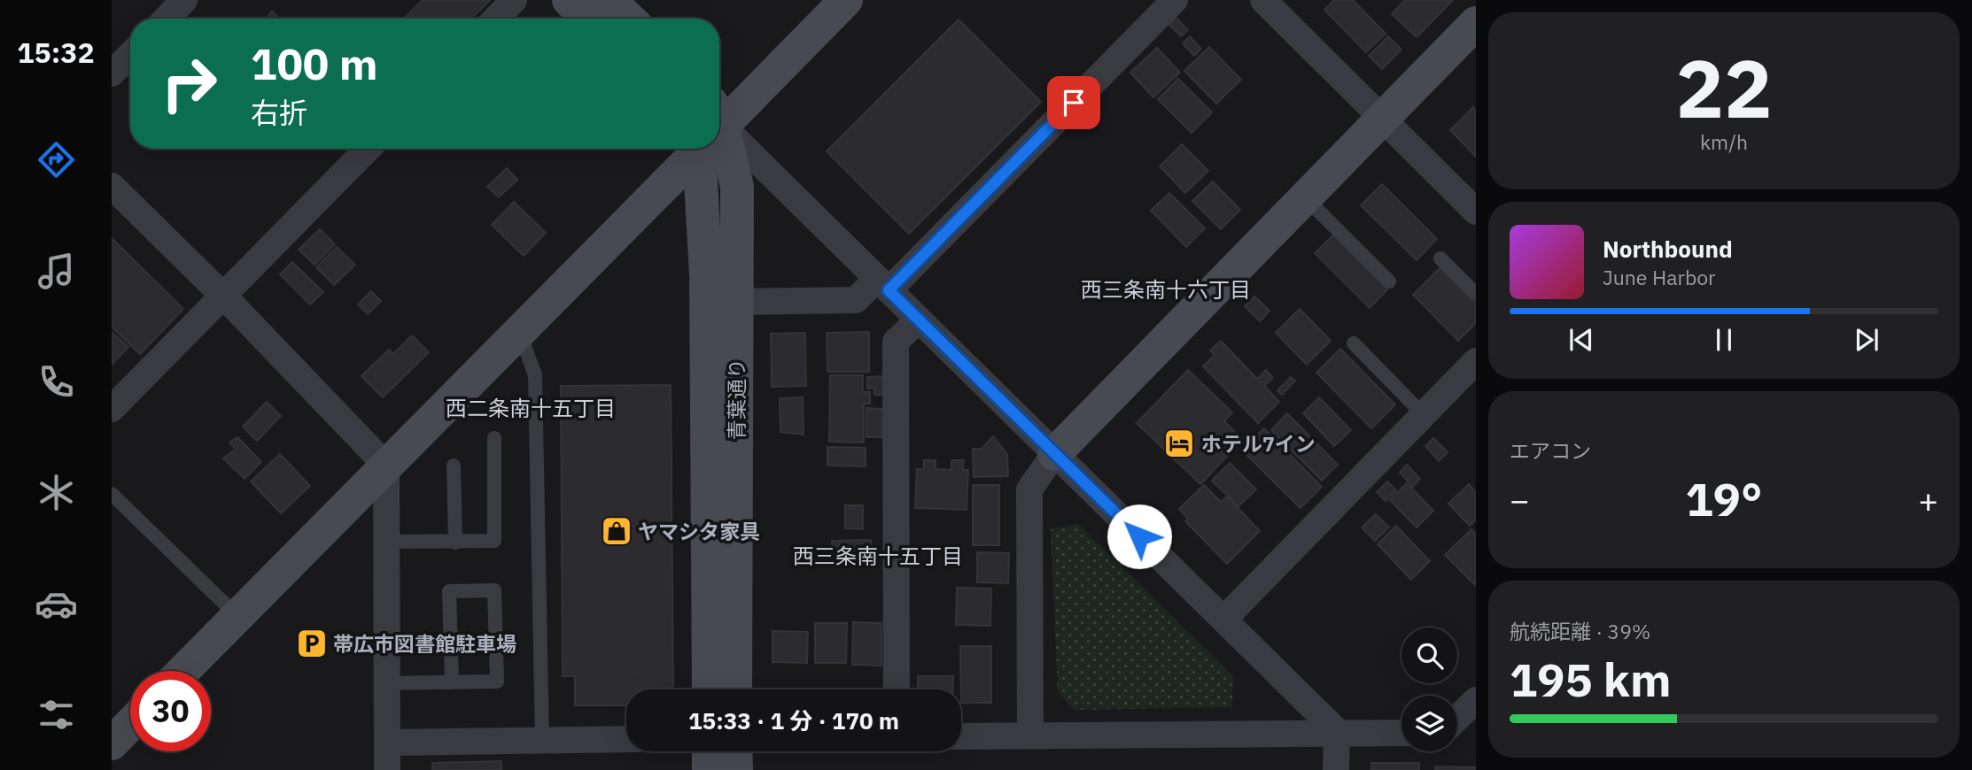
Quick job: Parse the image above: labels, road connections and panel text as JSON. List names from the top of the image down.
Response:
{
  "streets": {
    "street": ["青葉通り"]
  },
  "districts": ["西三条南十六丁目", "西二条南十五丁目", "西三条南十五丁目"],
  "places": {
    "hotel": ["ホテル7イン"],
    "shop": ["ヤマシタ家具"],
    "parking": ["帯広市図書館駐車場"]
  },
  "page": {
    "tabs": "15:32",
    "tile": [
      ["22", "km/h"],
      "エアコン",
      ["航続距離 · 39%", "195 km"]
    ],
    "turn": ["100 m", "右折"],
    "song": ["Northbound", "June Harbor"],
    "heat": ["−", "19°", "+"],
    "limit": "30",
    "trip": "15:33 · 1 分 · 170 m"
  }
}
